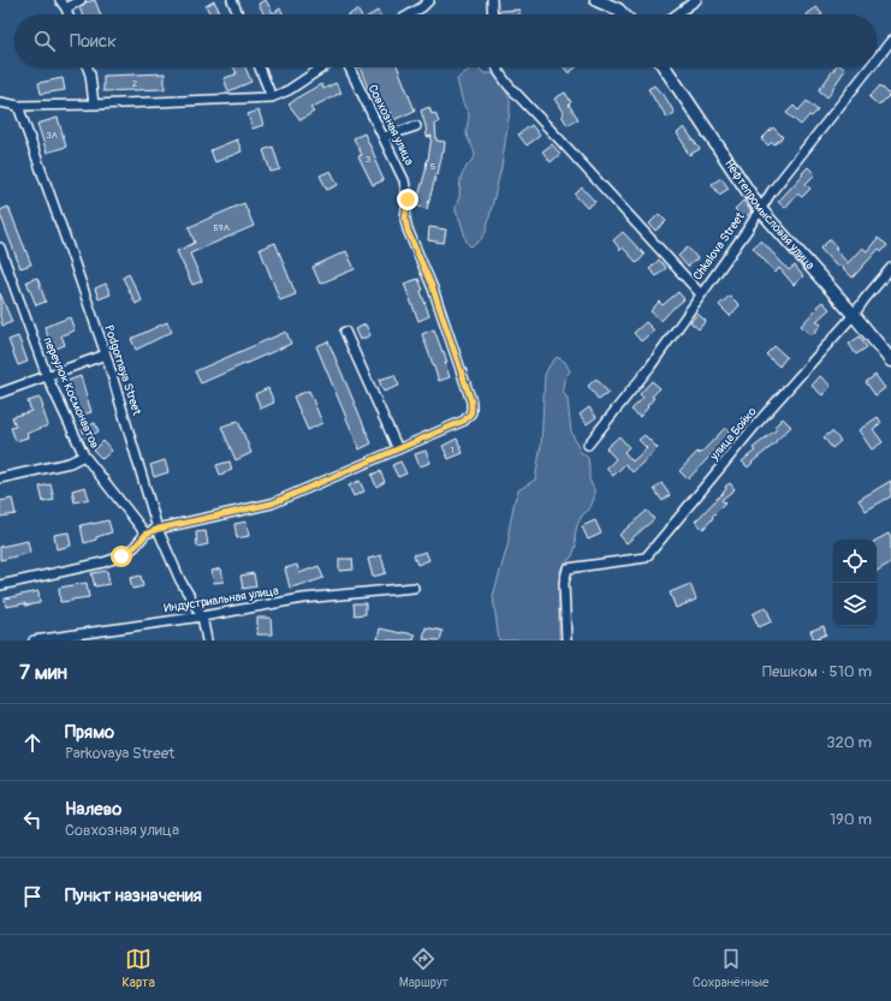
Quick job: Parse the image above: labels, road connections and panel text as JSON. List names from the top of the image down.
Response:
{
  "streets": {
    "main road": ["Нефтепромысловая улица"],
    "street": [
      "Совхозная улица",
      "Chkalova Street",
      "Podgornaya Street",
      "переулок Космонавтов",
      "улица Бойко",
      "Индустриальная улица"
    ]
  },
  "crossings": [
    ["Нефтепромысловая улица", "Chkalova Street"],
    ["Нефтепромысловая улица", "улица Бойко"],
    ["Podgornaya Street", "Индустриальная улица"]
  ],
  "house_numbers": [
    "2",
    "3А",
    "3",
    "5",
    "59А",
    "1"
  ],
  "page": {
    "search": "Поиск",
    "heading": ["7 мин", "Пешком · 510 m"],
    "list": [
      ["Прямо", "Parkovaya Street", "320 m"],
      ["Налево", "Совхозная улица", "190 m"],
      "Пункт назначения"
    ],
    "nav": ["Карта", "Маршрут", "Сохранённые"]
  }
}
